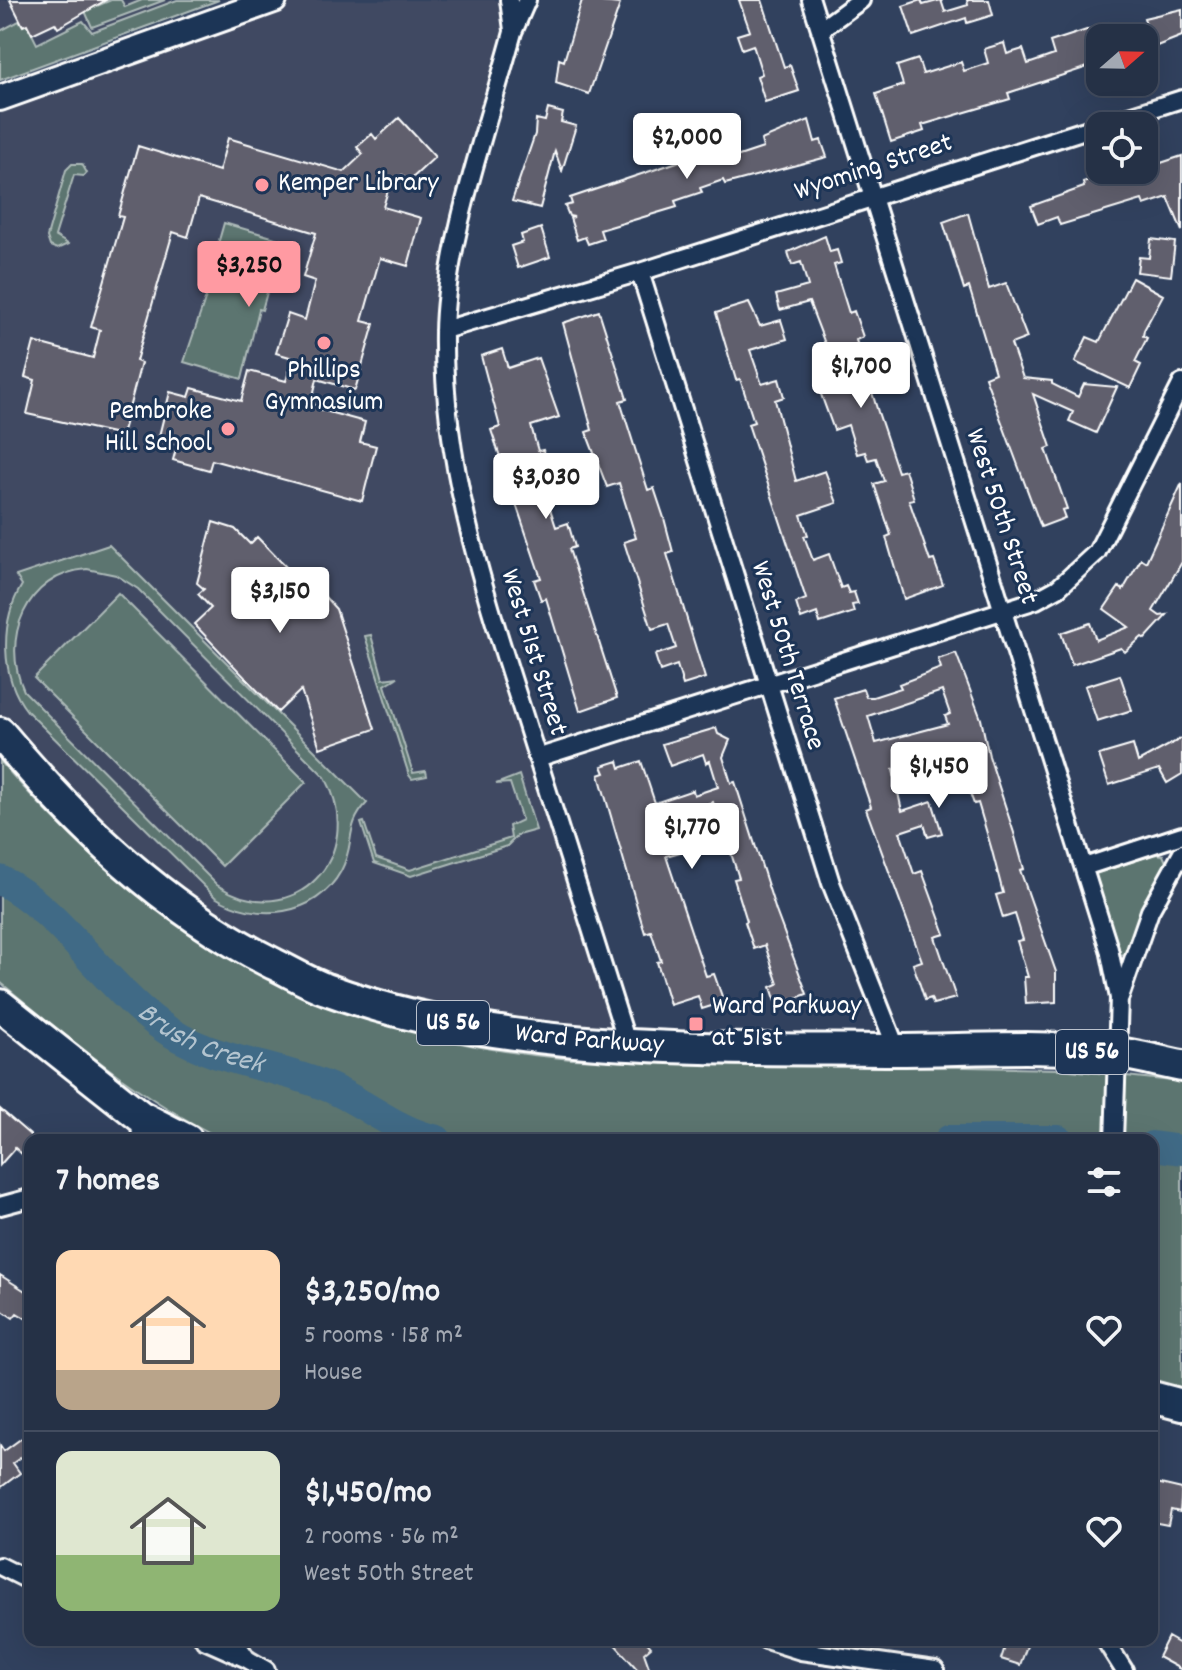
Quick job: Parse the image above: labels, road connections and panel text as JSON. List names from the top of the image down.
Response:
{
  "streets": {
    "highway": ["US 56", "Ward Parkway"],
    "street": [
      "Wyoming Street",
      "West 50th Street",
      "West 51st Street",
      "West 50th Terrace"
    ]
  },
  "crossings": [
    ["Wyoming Street", "West 50th Street"],
    ["Wyoming Street", "West 51st Street"],
    ["Wyoming Street", "West 50th Terrace"],
    ["West 50th Street", "Ward Parkway"],
    ["West 51st Street", "Ward Parkway"],
    ["West 50th Terrace", "Ward Parkway"]
  ],
  "water": ["Brush Creek"],
  "places": {
    "other": ["Kemper Library", "Phillips Gymnasium", "Pembroke Hill School"],
    "transit": ["Ward Parkway at 51st"]
  },
  "north": "right",
  "page": {
    "price": [
      "$2,000",
      "$3,250",
      "$1,700",
      "$3,030",
      "$3,150",
      "$1,450",
      "$1,770"
    ],
    "heading": "7 homes",
    "list": [
      {
        "name": "$3,250/mo",
        "note": "5 rooms · 158 m² · House"
      },
      {
        "name": "$1,450/mo",
        "note": "2 rooms · 56 m² · West 50th Street"
      }
    ]
  }
}
